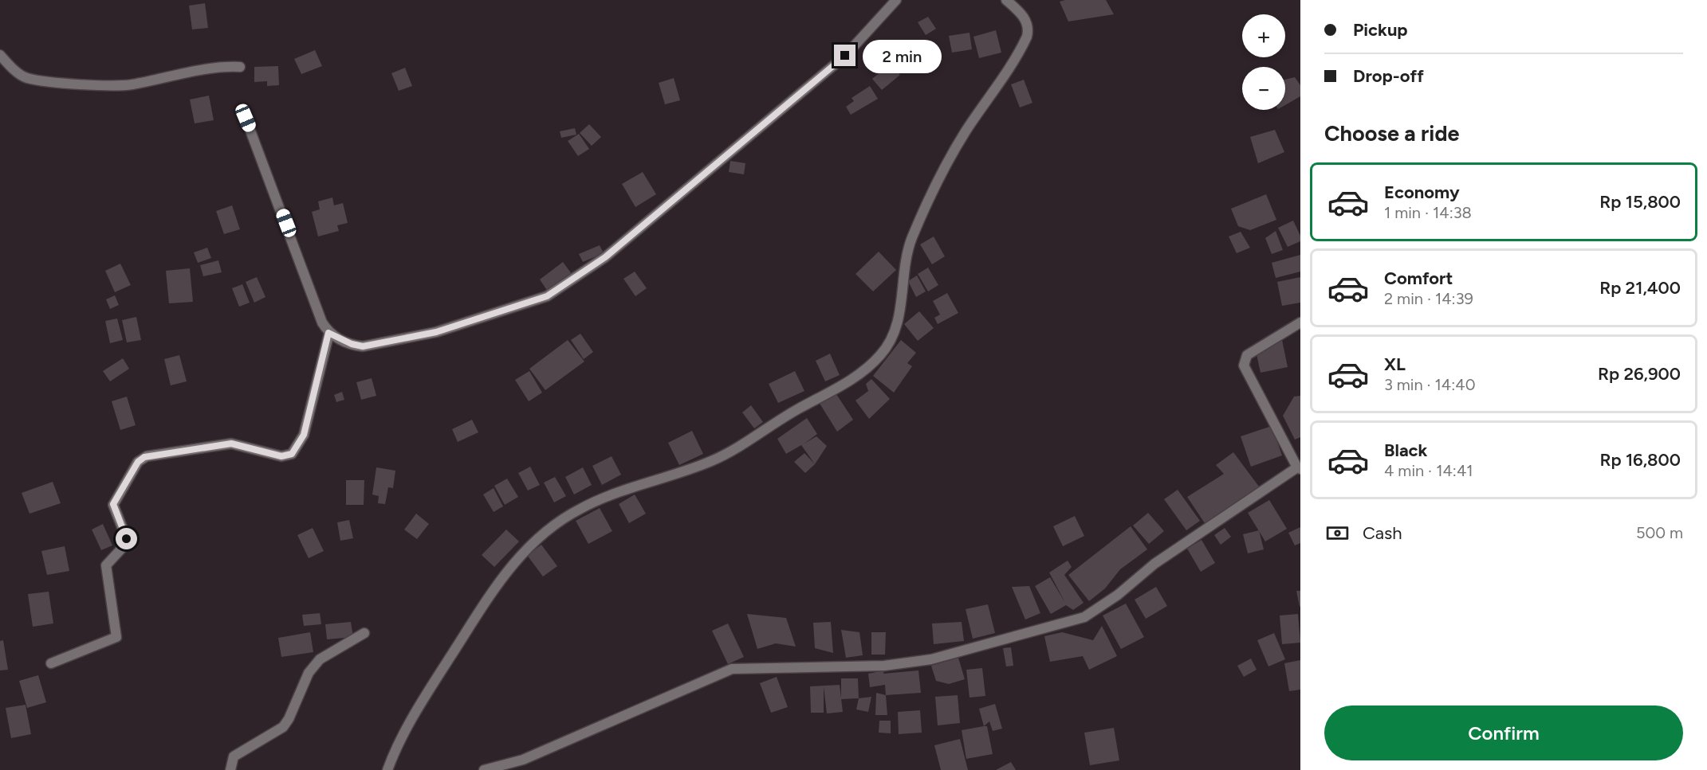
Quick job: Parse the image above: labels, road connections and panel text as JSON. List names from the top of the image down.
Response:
{
  "page": {
    "banner": ["Pickup", "Drop-off"],
    "map_buttons": ["+", "−"],
    "bubble": "2 min",
    "heading": "Choose a ride",
    "list": [
      {
        "name": "Economy",
        "note": "1 min · 14:38",
        "value": "Rp 15,800"
      },
      {
        "name": "Comfort",
        "note": "2 min · 14:39",
        "value": "Rp 21,400"
      },
      {
        "name": "XL",
        "note": "3 min · 14:40",
        "value": "Rp 26,900"
      },
      {
        "name": "Black",
        "note": "4 min · 14:41",
        "value": "Rp 16,800"
      }
    ],
    "pay": ["Cash", "500 m"],
    "buttons": "Confirm"
  }
}
